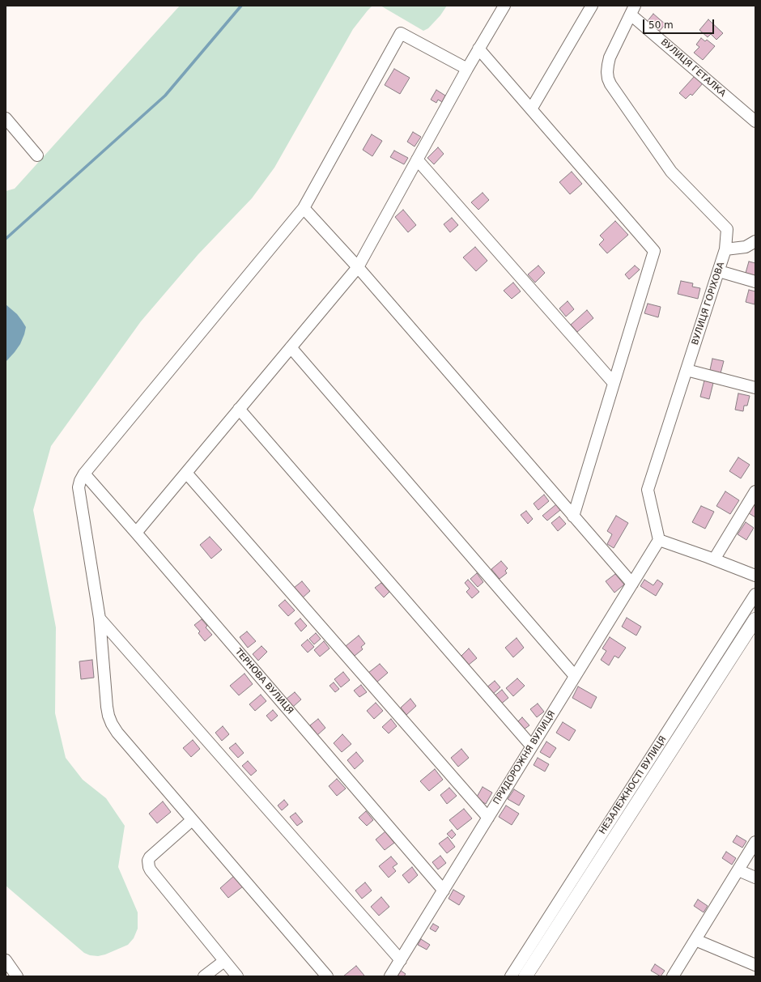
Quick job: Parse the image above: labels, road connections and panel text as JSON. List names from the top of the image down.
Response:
{
  "streets": {
    "street": [
      "ВУЛИЦЯ ГЕТАЛКА",
      "ВУЛИЦЯ ГОРІХОВА",
      "ТЕРНОВА ВУЛИЦЯ",
      "ПРИДОРОЖНЯ ВУЛИЦЯ",
      "НЕЗАЛЕЖНОСТІ ВУЛИЦЯ"
    ]
  },
  "crossings": [
    ["ВУЛИЦЯ ГЕТАЛКА", "ВУЛИЦЯ ГОРІХОВА"],
    ["ВУЛИЦЯ ГОРІХОВА", "ПРИДОРОЖНЯ ВУЛИЦЯ"],
    ["ТЕРНОВА ВУЛИЦЯ", "ПРИДОРОЖНЯ ВУЛИЦЯ"]
  ],
  "scale_bar": "50 m"
}
